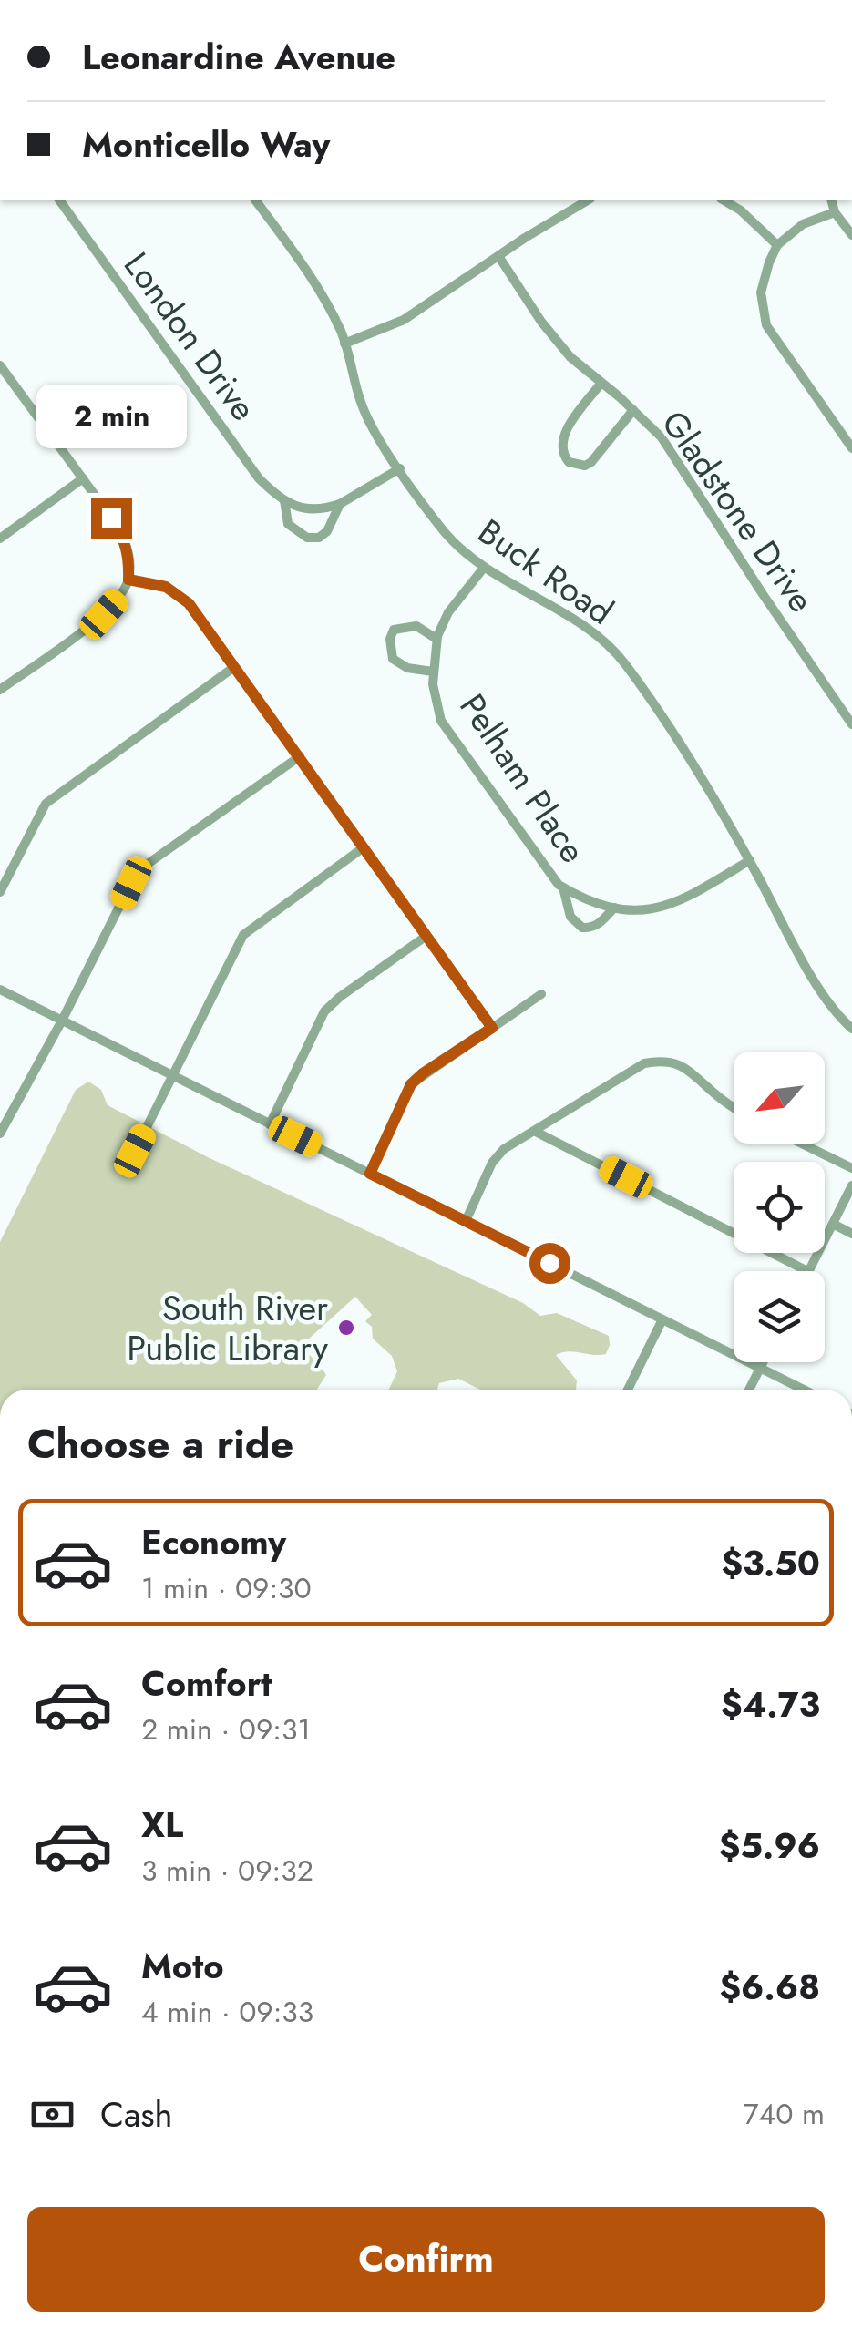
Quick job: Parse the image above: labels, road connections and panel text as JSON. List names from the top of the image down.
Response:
{
  "streets": {
    "street": [
      "London Drive",
      "Gladstone Drive",
      "Buck Road",
      "Pelham Place"
    ]
  },
  "crossings": [
    ["London Drive", "Buck Road"],
    ["Buck Road", "Pelham Place"]
  ],
  "places": ["South River Public Library"],
  "north": "bottom left",
  "page": {
    "banner": ["Leonardine Avenue", "Monticello Way"],
    "bubble": "2 min",
    "heading": "Choose a ride",
    "list": [
      {
        "name": "Economy",
        "note": "1 min · 09:30",
        "value": "$3.50"
      },
      {
        "name": "Comfort",
        "note": "2 min · 09:31",
        "value": "$4.73"
      },
      {
        "name": "XL",
        "note": "3 min · 09:32",
        "value": "$5.96"
      },
      {
        "name": "Moto",
        "note": "4 min · 09:33",
        "value": "$6.68"
      }
    ],
    "pay": ["Cash", "740 m"],
    "buttons": "Confirm"
  }
}
